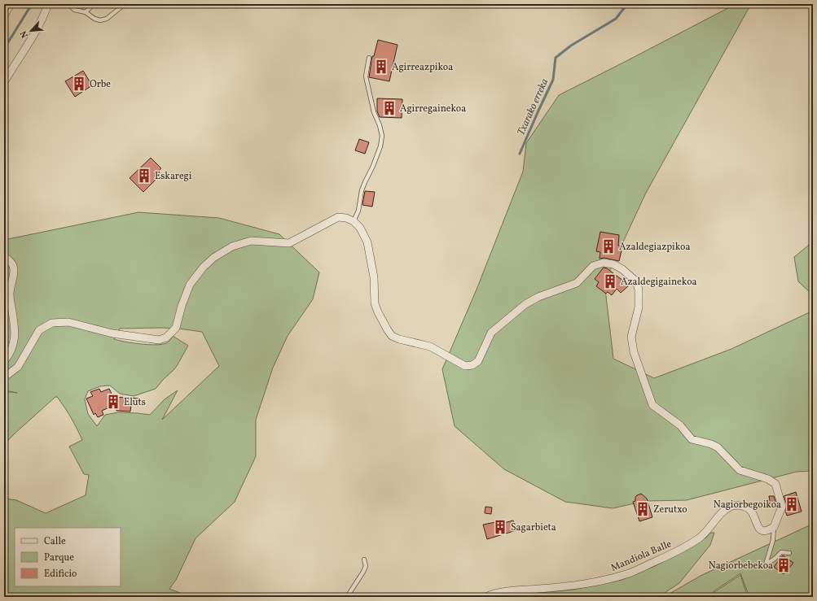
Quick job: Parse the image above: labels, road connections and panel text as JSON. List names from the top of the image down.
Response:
{
  "streets": {
    "street": ["Mandiola Balle"]
  },
  "water": ["Txarako erreka"],
  "places": {
    "building": [
      "Agirreazpikoa",
      "Orbe",
      "Agirregainekoa",
      "Eskaregi",
      "Azaldegiazpikoa",
      "Azaldegigainekoa",
      "Eluts",
      "Nagiorbegoikoa",
      "Zerutxo",
      "Sagarbieta",
      "Nagiorbebekoa"
    ]
  },
  "legend": ["Calle", "Parque", "Edificio"],
  "north": "bottom left"
}
